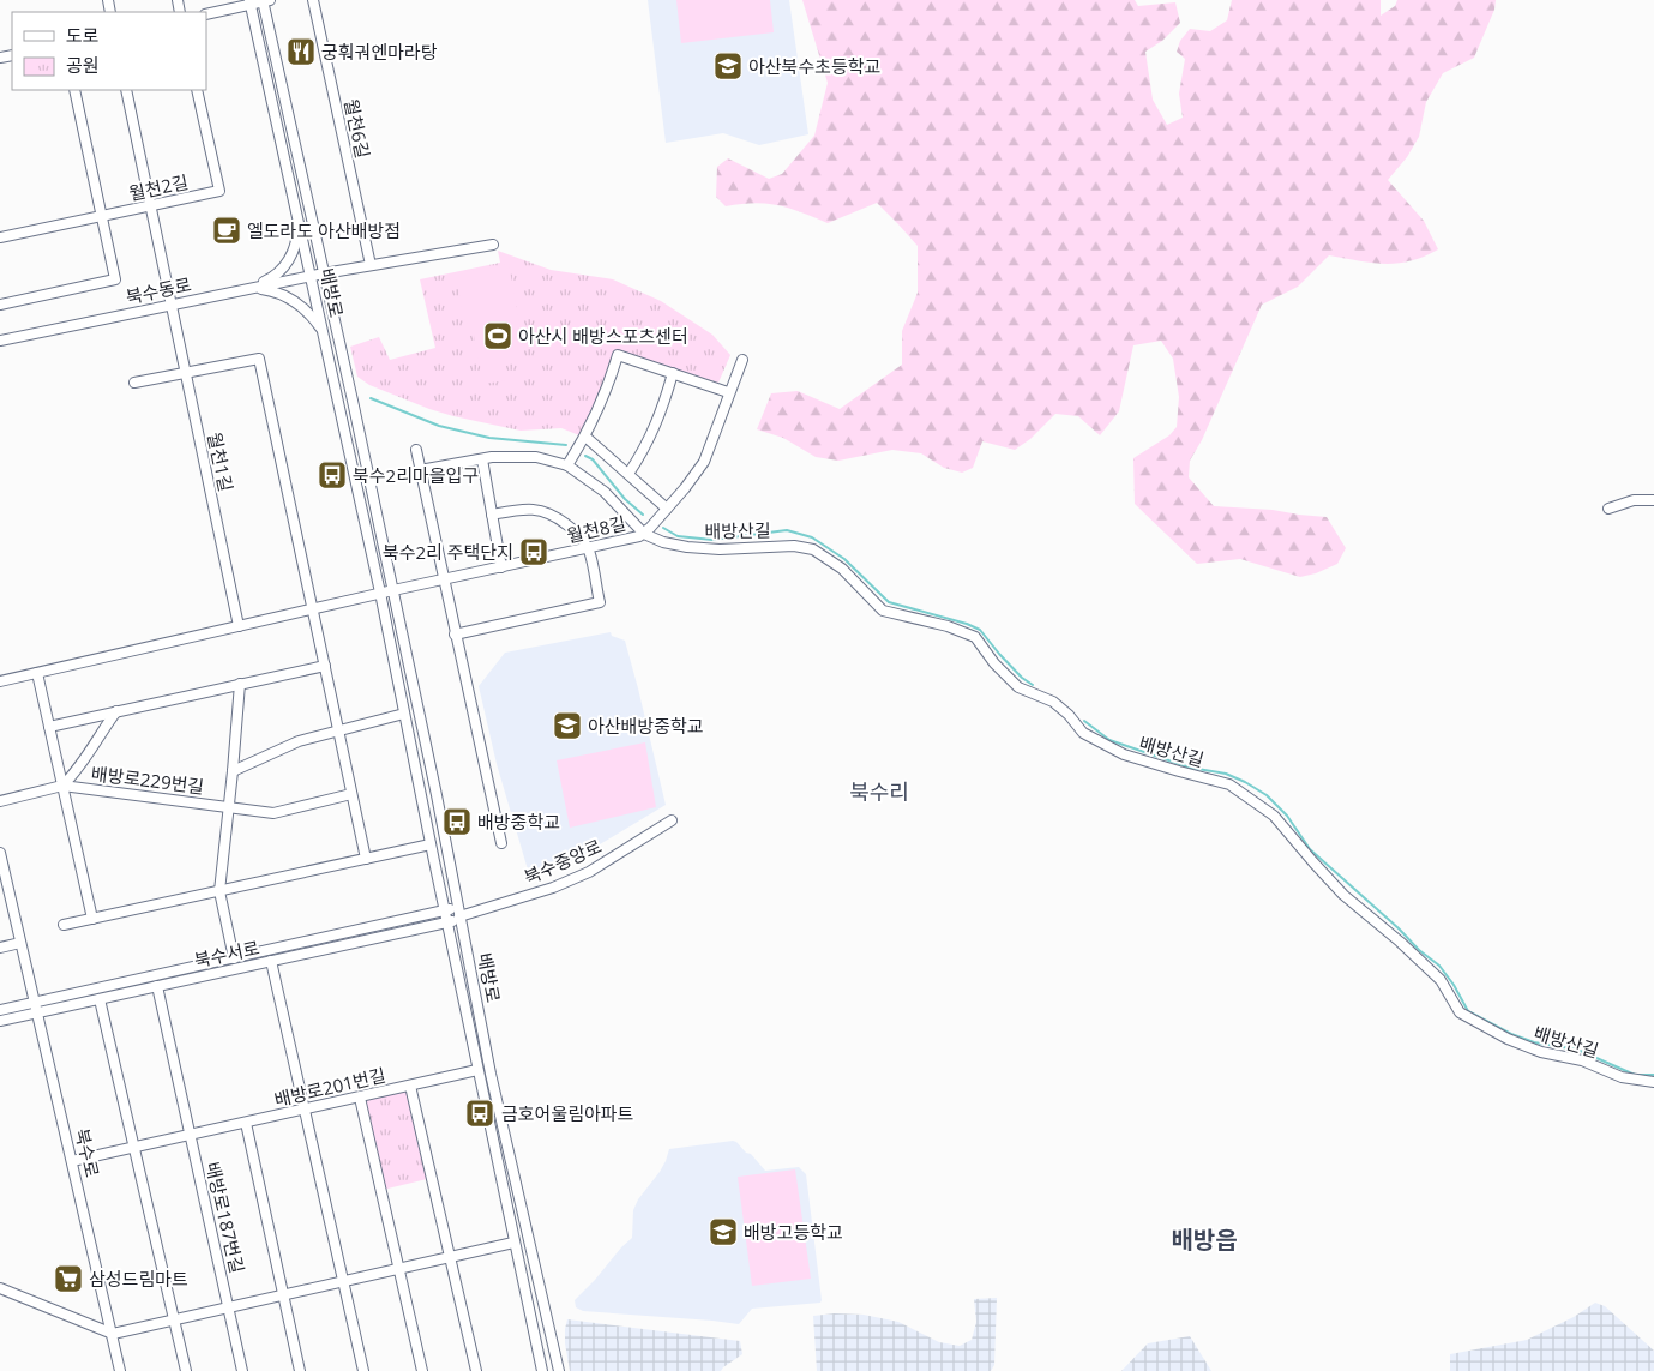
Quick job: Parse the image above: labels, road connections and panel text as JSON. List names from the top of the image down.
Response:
{
  "streets": {
    "street": [
      "월천6길",
      "월천2길",
      "북수동로",
      "배방로",
      "월천1길",
      "월천8길",
      "배방산길",
      "배방로229번길",
      "북수중앙로",
      "북수서로",
      "배방로201번길",
      "북수로",
      "배방로187번길"
    ]
  },
  "crossings": [
    ["월천6길", "북수동로"],
    ["월천2길", "월천1길"],
    ["북수동로", "배방로"],
    ["북수동로", "월천1길"],
    ["배방로", "월천8길"],
    ["배방로", "북수중앙로"],
    ["배방로", "북수서로"],
    ["배방로", "배방로201번길"],
    ["월천8길", "배방산길"],
    ["배방로229번길", "북수서로"],
    ["북수중앙로", "북수서로"],
    ["북수서로", "북수로"],
    ["배방로201번길", "북수로"],
    ["배방로201번길", "배방로187번길"]
  ],
  "districts": ["북수리", "배방읍"],
  "places": {
    "restaurant": ["궁훠궈엔마라탕"],
    "school or university": ["아산북수초등학교", "아산배방중학교", "배방고등학교"],
    "cafe": ["엘도라도 아산배방점"],
    "sports": ["아산시 배방스포츠센터"],
    "bus stop": [
      "북수2리마을입구",
      "북수2리 주택단지",
      "배방중학교",
      "금호어울림아파트"
    ],
    "supermarket": ["삼성드림마트"]
  },
  "legend": ["도로", "공원"]
}
